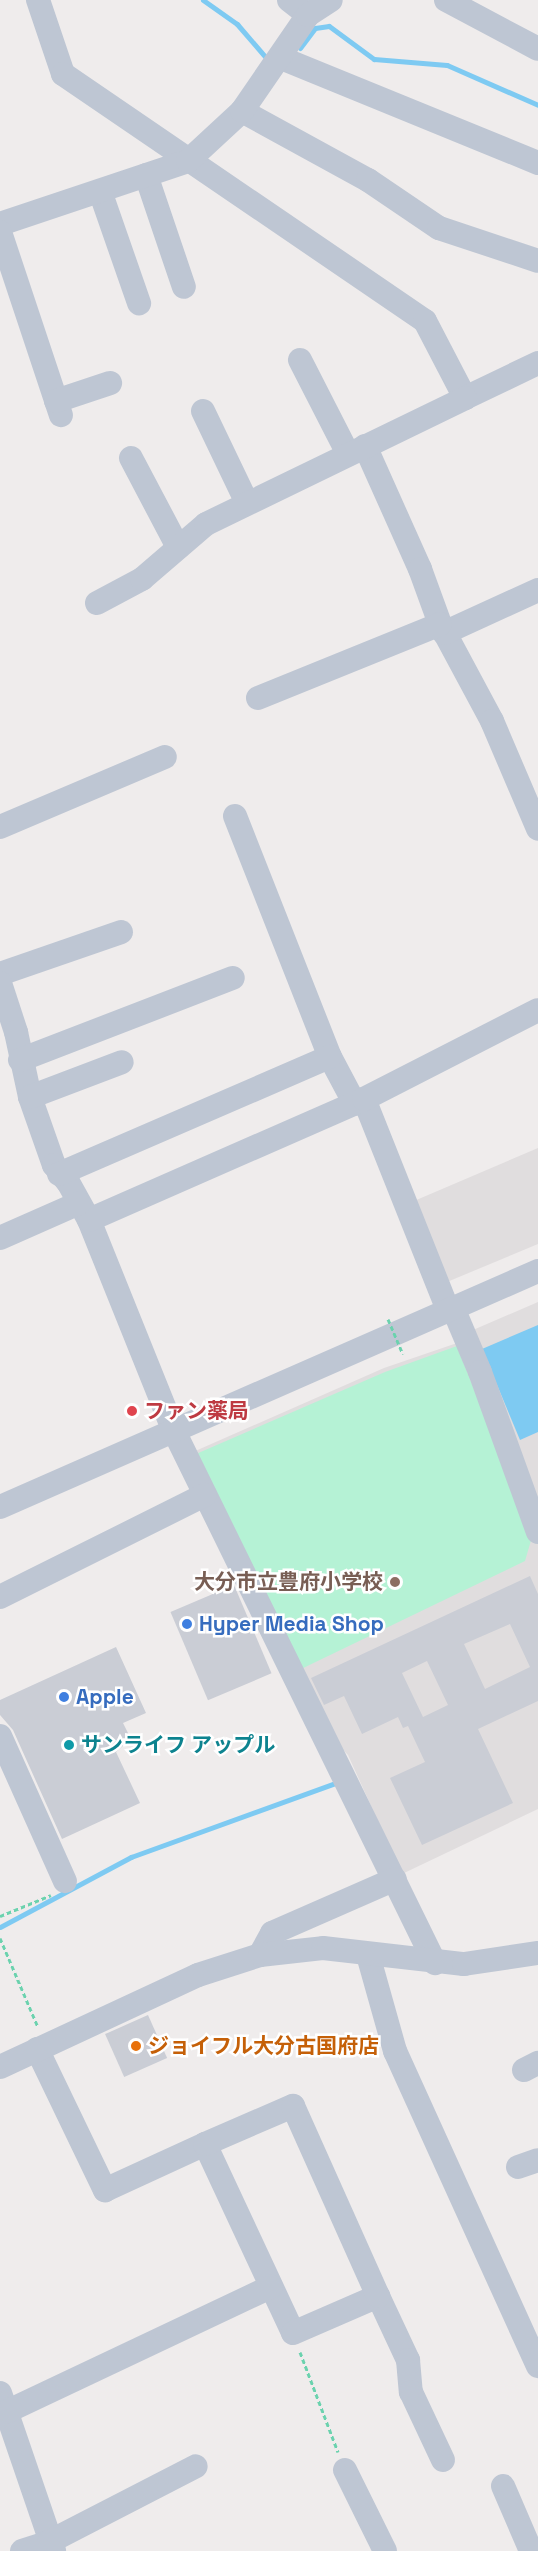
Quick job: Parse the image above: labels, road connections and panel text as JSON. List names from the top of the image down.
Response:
{
  "places": [
    "ファン薬局",
    "大分市立豊府小学校",
    "Hyper Media Shop",
    "Apple",
    "サンライフ アップル",
    "ジョイフル大分古国府店"
  ]
}
